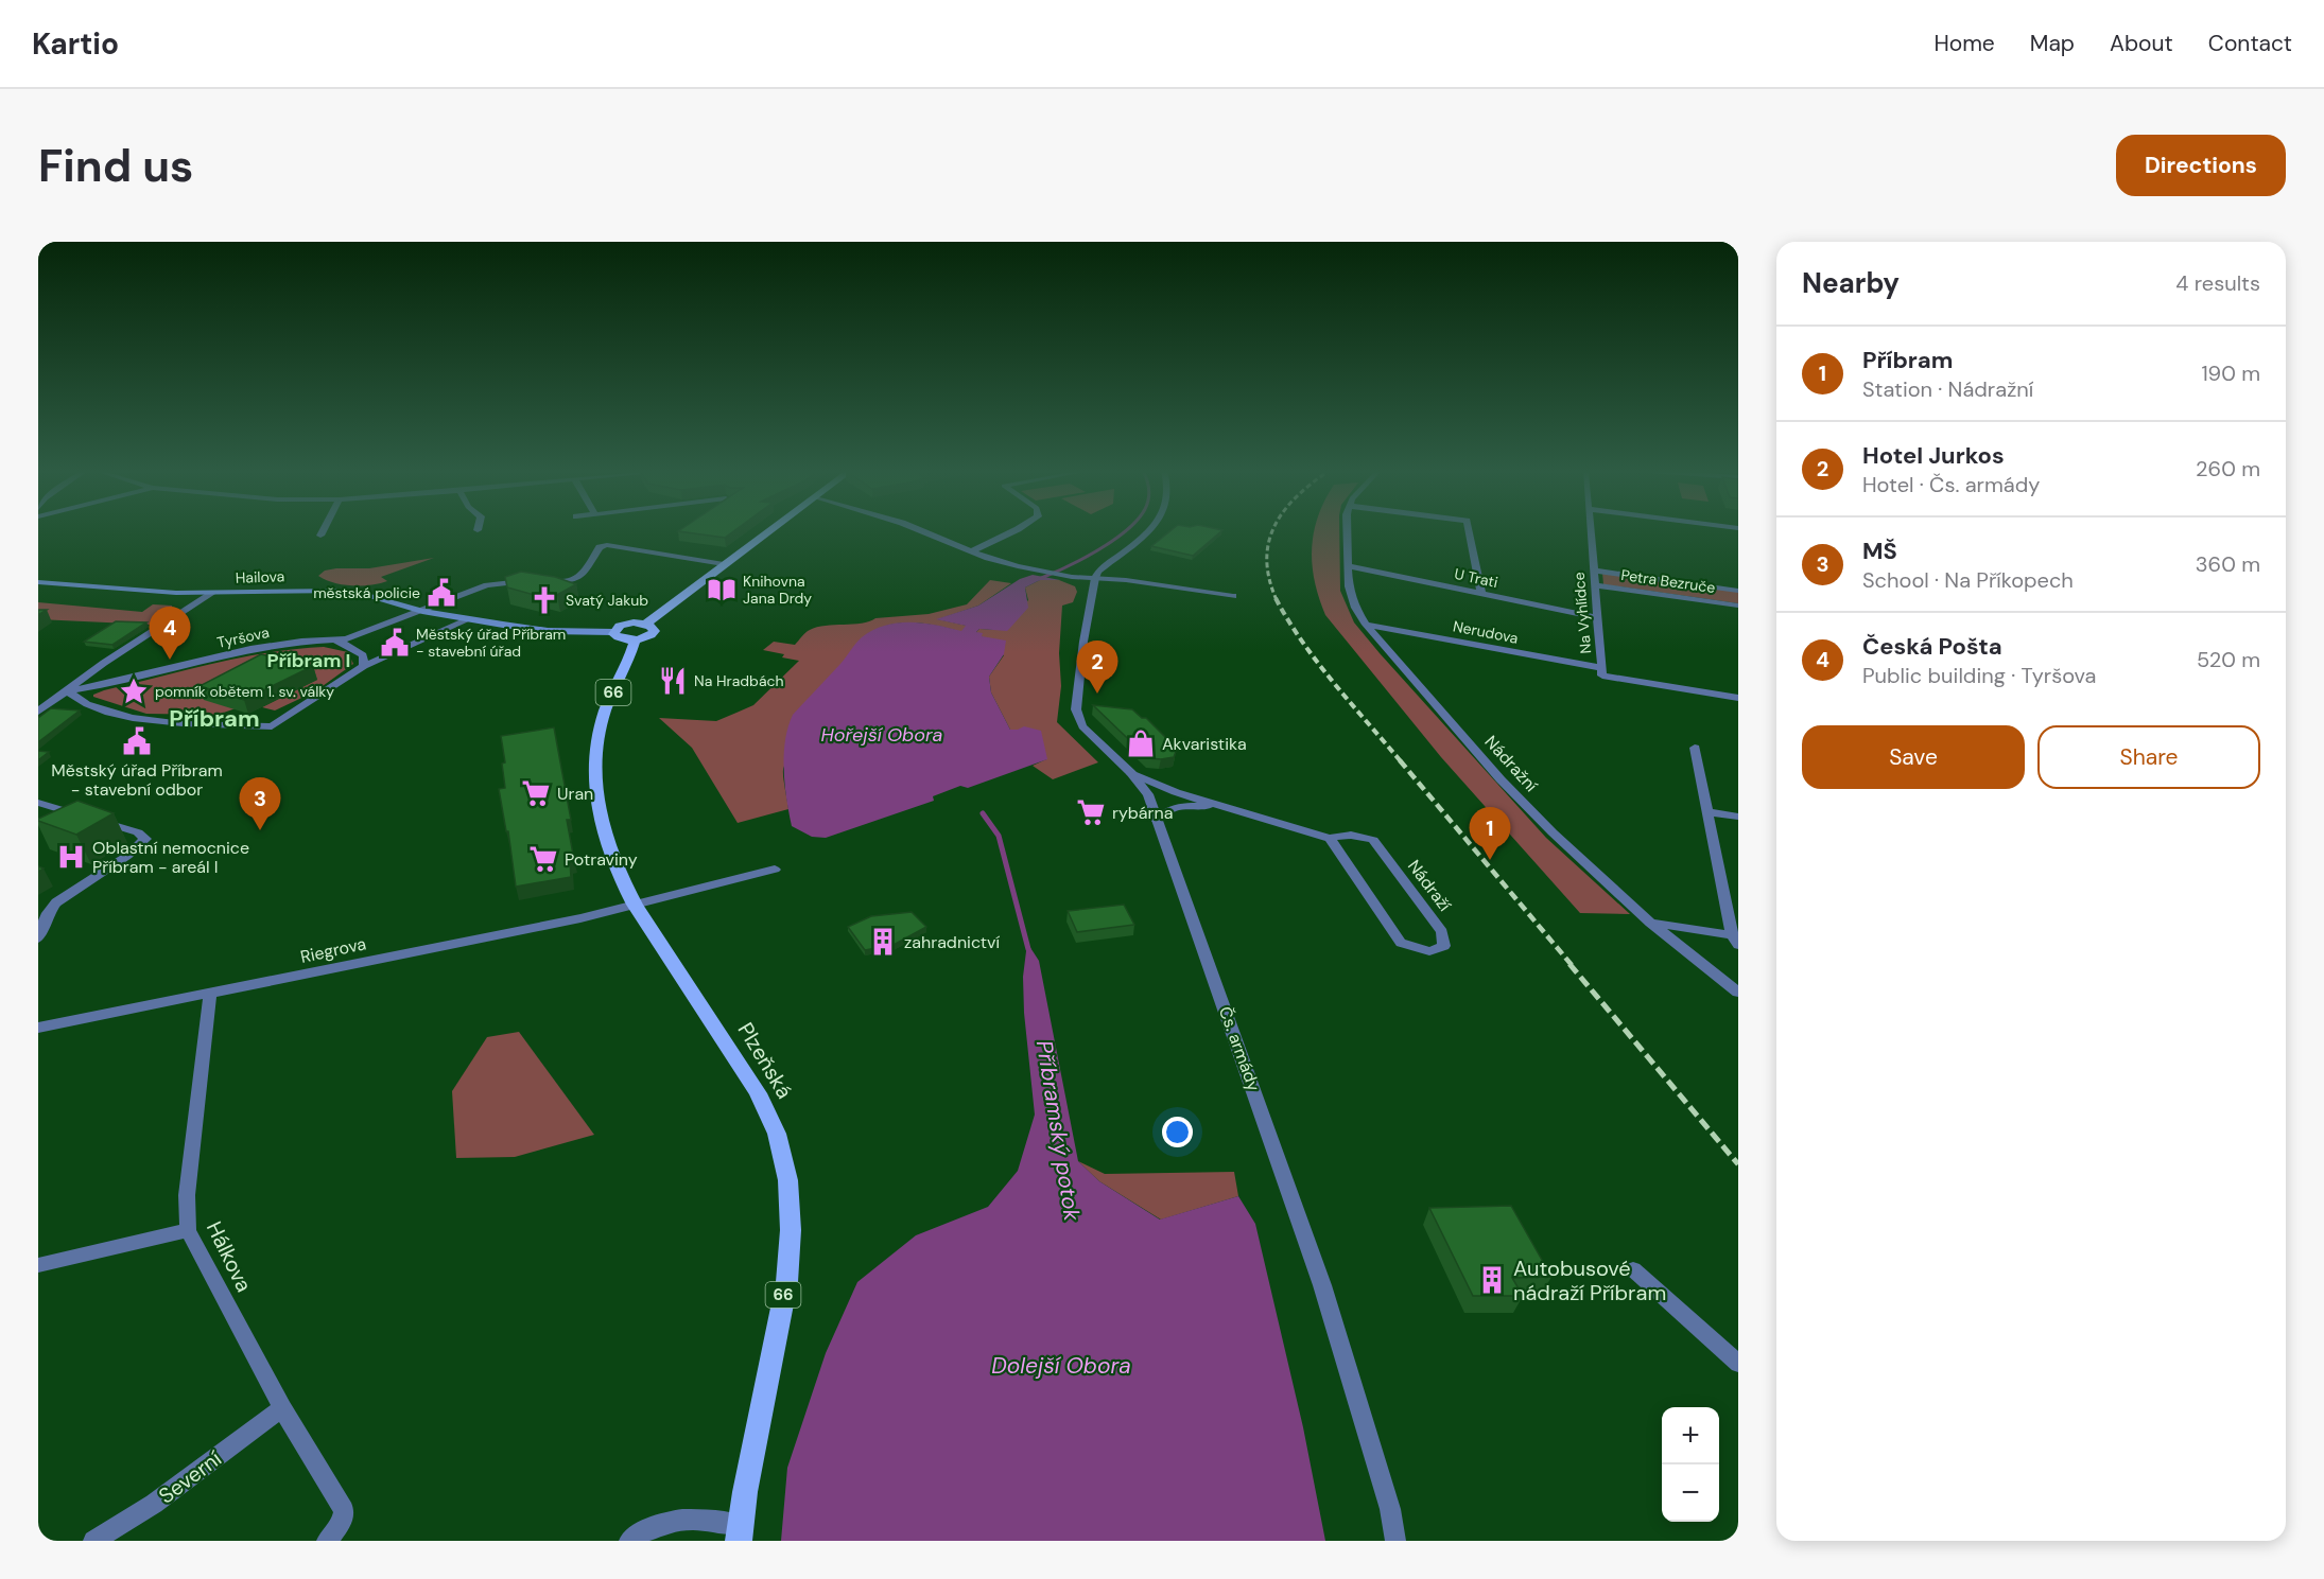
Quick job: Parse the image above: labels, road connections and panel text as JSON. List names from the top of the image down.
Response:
{
  "streets": {
    "main road": ["Hailova", "66", "Plzeňská"],
    "street": [
      "U Trati",
      "Petra Bezruče",
      "Na Vyhlídce",
      "Nerudova",
      "Tyršova",
      "Nádražní",
      "Nádraží",
      "Riegrova",
      "Čs. armády",
      "Hálkova",
      "Severní"
    ]
  },
  "crossings": [
    ["Hailova", "Tyršova"],
    ["U Trati", "Na Vyhlídce"],
    ["U Trati", "Nádražní"],
    ["Petra Bezruče", "Na Vyhlídce"],
    ["Na Vyhlídce", "Nerudova"],
    ["Nerudova", "Nádražní"],
    ["Nádraží", "Čs. armády"],
    ["Riegrova", "Plzeňská"],
    ["Riegrova", "Hálkova"],
    ["Hálkova", "Severní"]
  ],
  "districts": ["Příbram I", "Příbram"],
  "water": ["Hořejší Obora", "Příbramský potok", "Dolejší Obora"],
  "places": {
    "library": ["Knihovna Jana Drdy"],
    "public building": ["městská policie", "Městský úřad Příbram - stavební úřad", "Městský úřad Příbram - stavební odbor"],
    "church": ["Svatý Jakub"],
    "restaurant": ["Na Hradbách"],
    "place": ["pomník obětem 1. sv. války"],
    "shop": ["Akvaristika"],
    "supermarket": ["Uran", "rybárna", "Potraviny"],
    "hospital": ["Oblastní nemocnice Příbram - areál I"],
    "building": ["zahradnictví", "Autobusové nádraží Příbram"]
  },
  "page": {
    "header": "Kartio",
    "nav": [
      "Home",
      "Map",
      "About",
      "Contact"
    ],
    "buttons": [
      "Directions",
      ["Save", "Share"]
    ],
    "title": "Find us",
    "heading": ["Nearby", "4 results"],
    "list": [
      {
        "mark": "1",
        "name": "Příbram",
        "note": "Station · Nádražní",
        "value": "190 m"
      },
      {
        "mark": "2",
        "name": "Hotel Jurkos",
        "note": "Hotel · Čs. armády",
        "value": "260 m"
      },
      {
        "mark": "3",
        "name": "MŠ",
        "note": "School · Na Příkopech",
        "value": "360 m"
      },
      {
        "mark": "4",
        "name": "Česká Pošta",
        "note": "Public building · Tyršova",
        "value": "520 m"
      }
    ],
    "pins": [
      "4",
      "2",
      "3",
      "1"
    ],
    "map_buttons": ["+", "−"]
  }
}
